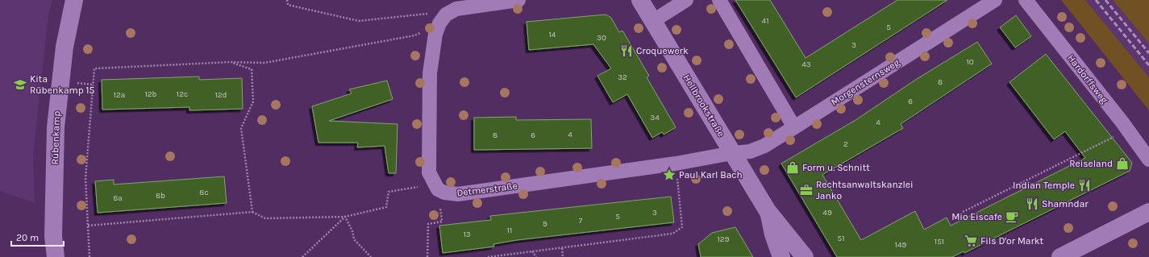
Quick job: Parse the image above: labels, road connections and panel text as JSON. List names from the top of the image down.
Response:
{
  "streets": {
    "street": [
      "Hardorffsweg",
      "Morgensternsweg",
      "Hellbrookstraße",
      "Rübenkamp",
      "Detmerstraße"
    ]
  },
  "crossings": [
    ["Morgensternsweg", "Hellbrookstraße"],
    ["Morgensternsweg", "Detmerstraße"],
    ["Hellbrookstraße", "Detmerstraße"]
  ],
  "places": {
    "restaurant": ["Croquewerk", "Indian Temple", "Shamndar"],
    "school or university": ["Kita Rübenkamp 15"],
    "shop": ["Reiseland", "Form u. Schnitt"],
    "place": ["Paul Karl Bach"],
    "office": ["Rechtsanwaltskanzlei Janko"],
    "cafe": ["Mio Eiscafe"],
    "supermarket": ["Fils D'or Markt"]
  },
  "house_numbers": [
    "41",
    "5",
    "14",
    "30",
    "3",
    "10",
    "43",
    "32",
    "8",
    "12b",
    "12c",
    "12a",
    "12d",
    "6",
    "34",
    "4",
    "4",
    "8",
    "6",
    "2",
    "8c",
    "8b",
    "8a",
    "3",
    "49",
    "5",
    "7",
    "9",
    "11",
    "13",
    "51",
    "129",
    "151",
    "149"
  ],
  "scale_bar": "20 m"
}
